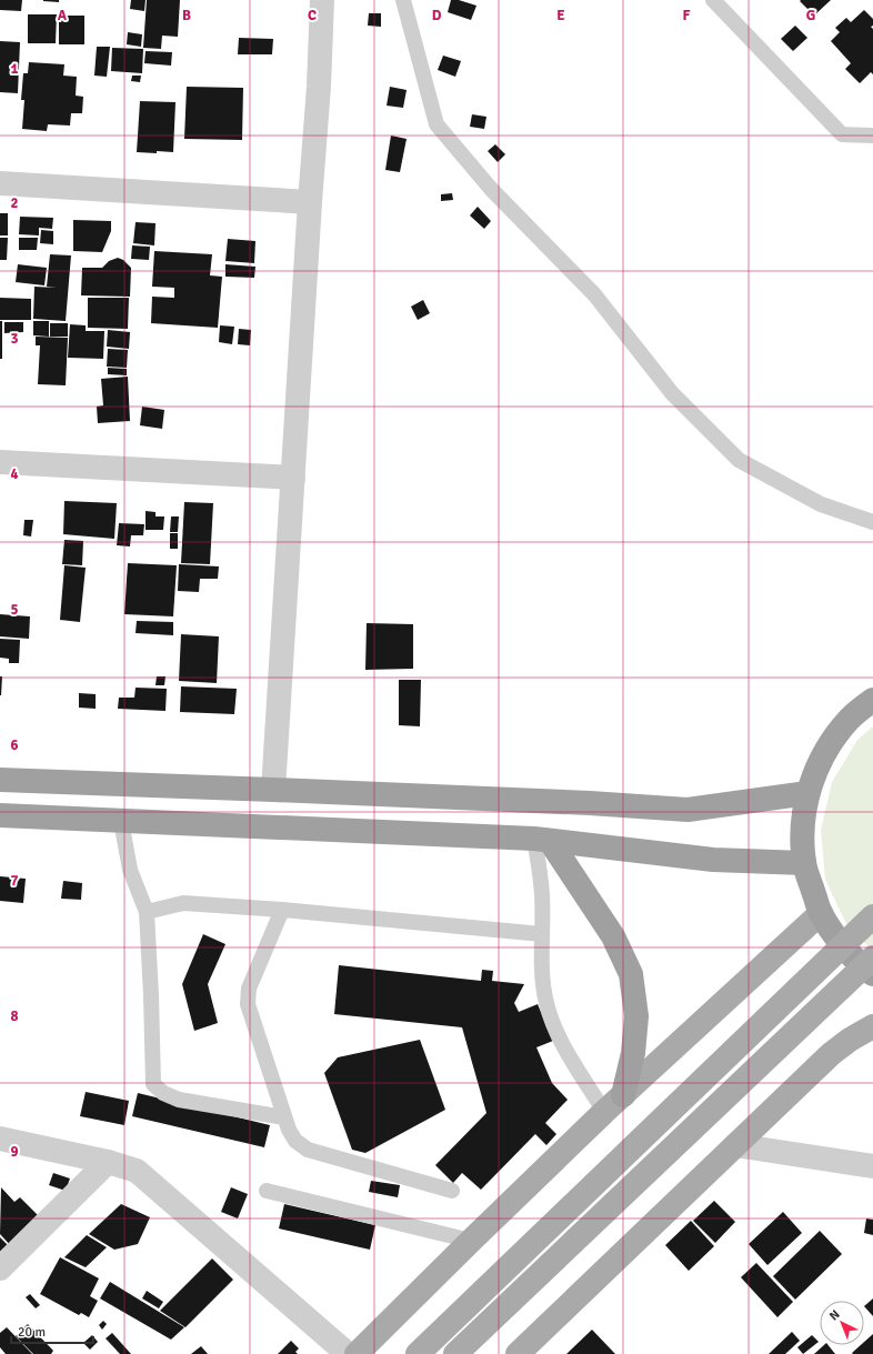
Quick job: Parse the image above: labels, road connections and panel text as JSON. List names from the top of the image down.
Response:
{
  "scale_bar": "20 m",
  "north": "top left",
  "grid": {
    "columns": [
      "A",
      "B",
      "C",
      "D",
      "E",
      "F",
      "G"
    ],
    "rows": [
      "1",
      "2",
      "3",
      "4",
      "5",
      "6",
      "7",
      "8",
      "9"
    ]
  }
}
